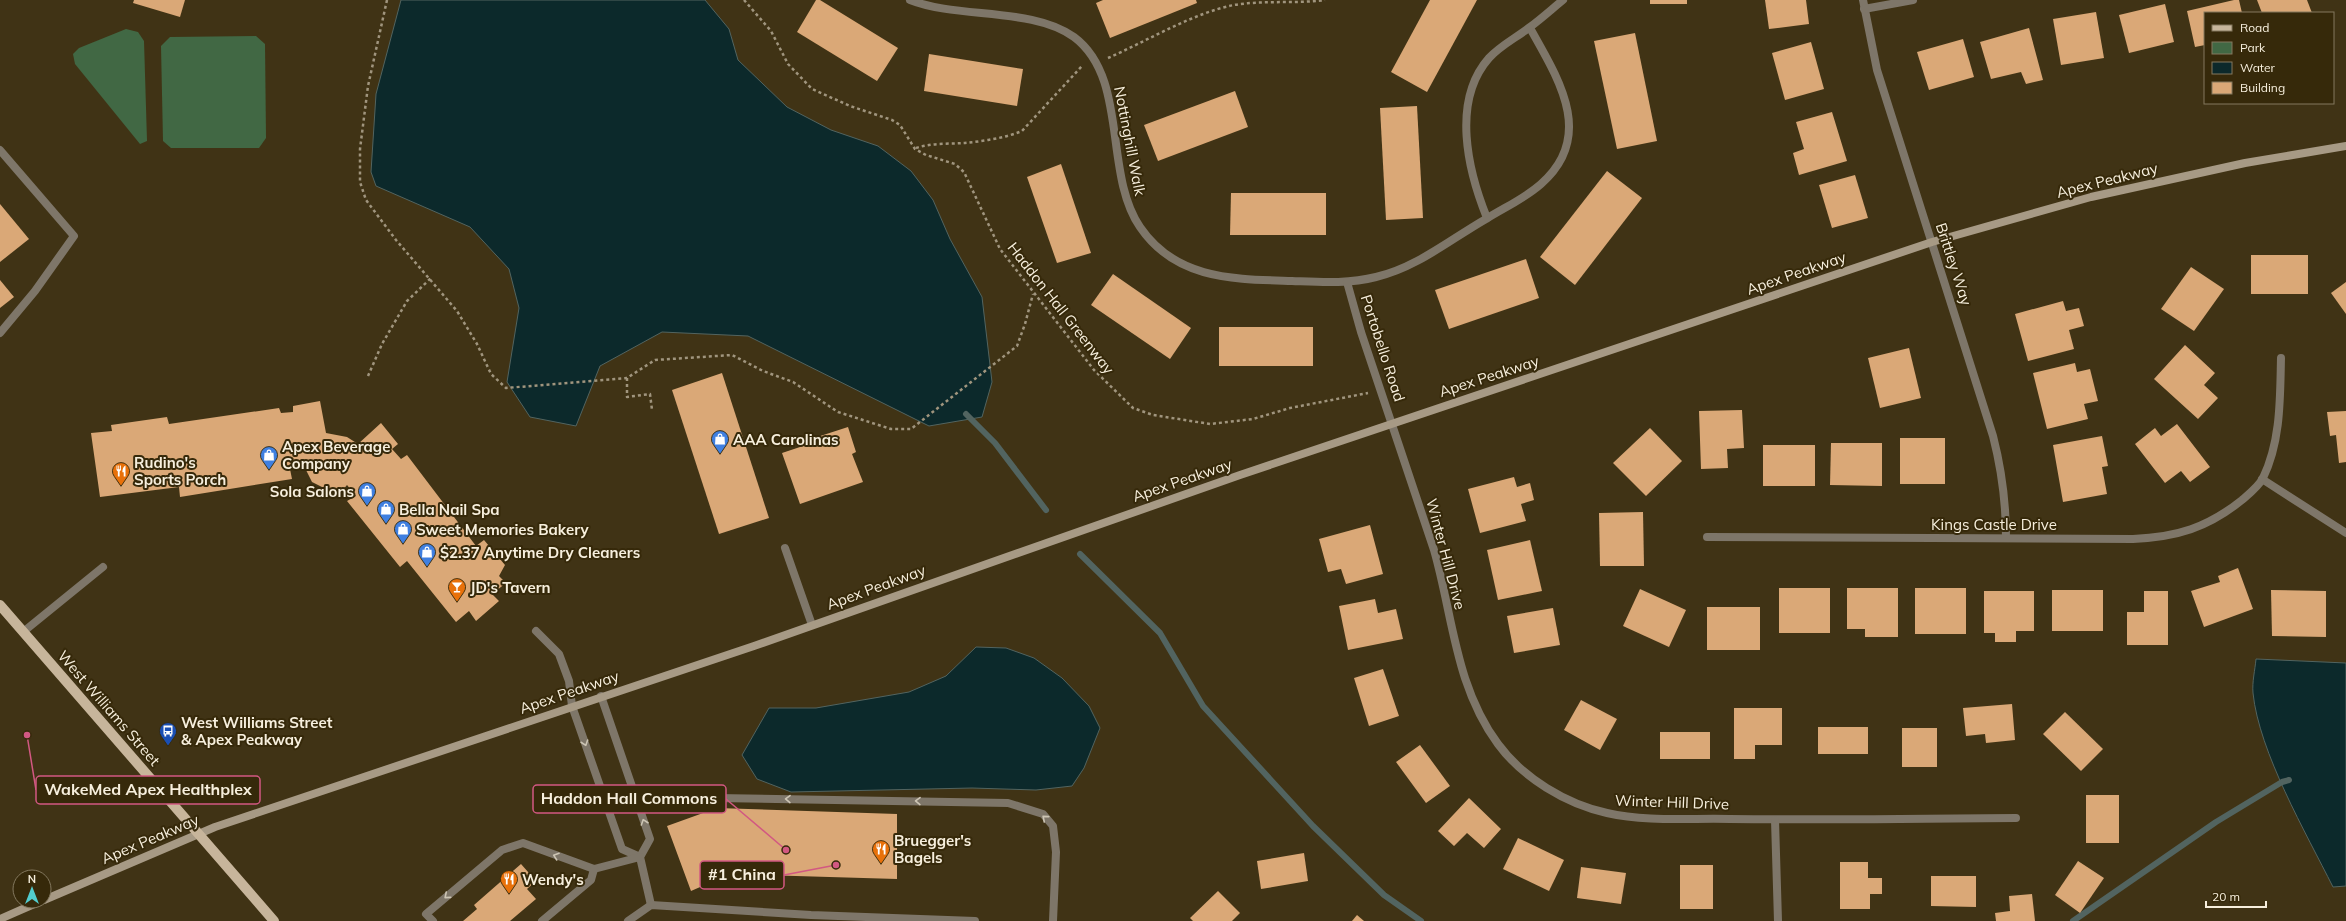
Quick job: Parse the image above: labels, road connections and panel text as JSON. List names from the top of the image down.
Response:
{
  "streets": {
    "main road": ["Apex Peakway", "West Williams Street"],
    "street": [
      "Nottinghill Walk",
      "Brittley Way",
      "Portobello Road",
      "Kings Castle Drive",
      "Winter Hill Drive"
    ],
    "path": ["Haddon Hall Greenway"]
  },
  "crossings": [
    ["Nottinghill Walk", "Portobello Road"],
    ["Apex Peakway", "Brittley Way"],
    ["Apex Peakway", "Portobello Road"],
    ["Apex Peakway", "Winter Hill Drive"],
    ["Apex Peakway", "West Williams Street"],
    ["Brittley Way", "Kings Castle Drive"],
    ["Portobello Road", "Winter Hill Drive"]
  ],
  "places": {
    "shop": [
      "AAA Carolinas",
      "Apex Beverage Company",
      "Sola Salons",
      "Bella Nail Spa",
      "Sweet Memories Bakery",
      "$2.37 Anytime Dry Cleaners"
    ],
    "restaurant": ["Rudino's Sports Porch", "Bruegger's Bagels", "Wendy's"],
    "bar": ["JD's Tavern"],
    "other": ["WakeMed Apex Healthplex", "Haddon Hall Commons", "#1 China"],
    "bus stop": ["West Williams Street & Apex Peakway"]
  },
  "legend": [
    "Road",
    "Park",
    "Water",
    "Building"
  ],
  "scale_bar": "20 m",
  "north": "top"
}
